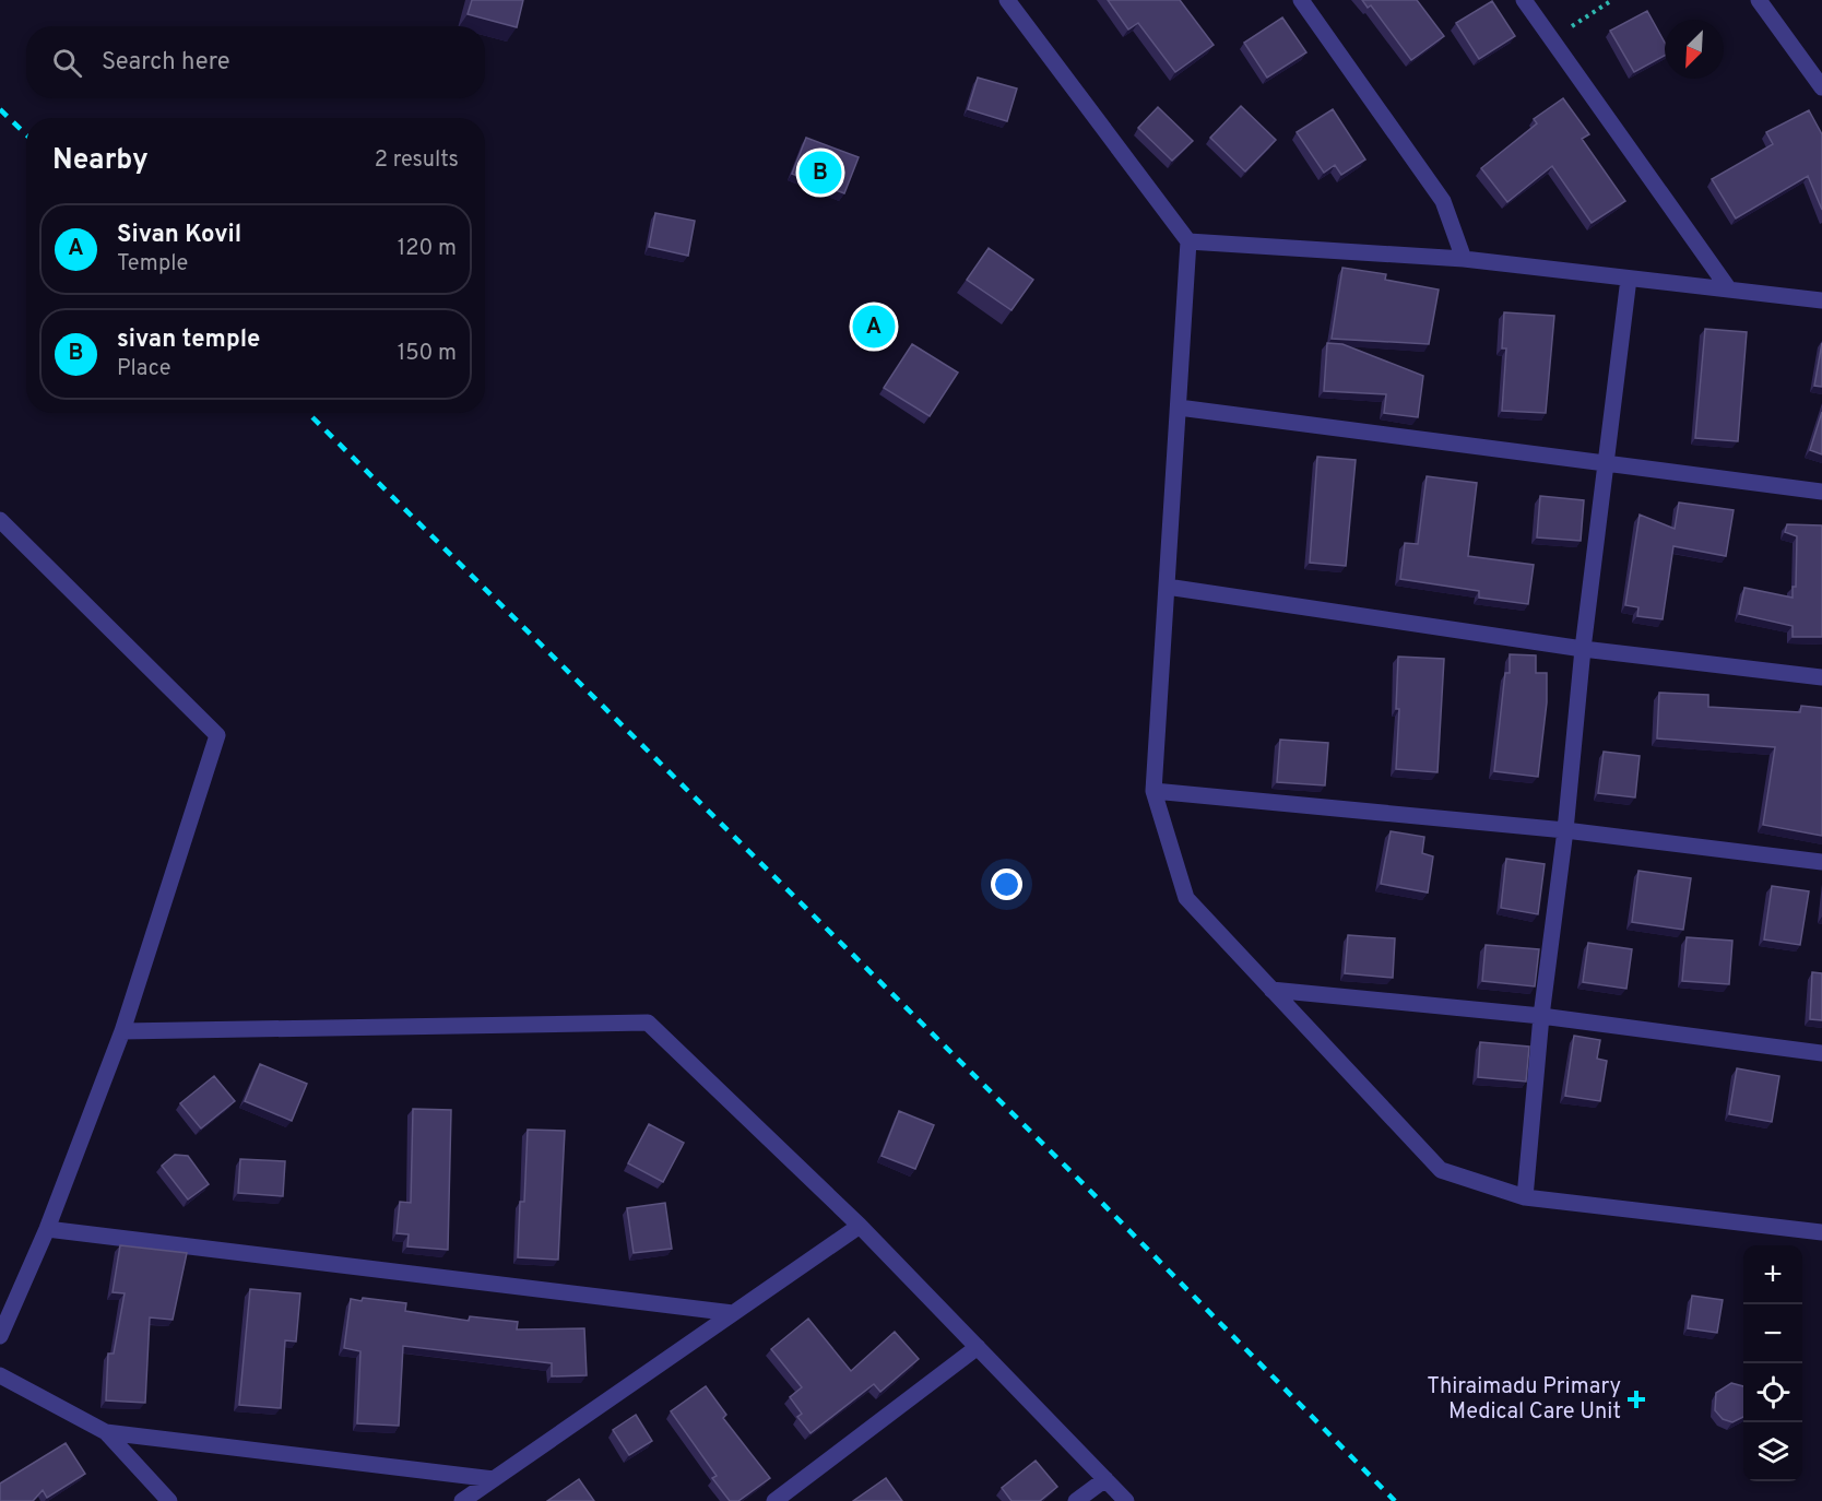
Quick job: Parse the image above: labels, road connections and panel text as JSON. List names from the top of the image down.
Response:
{
  "places": {
    "health": ["Thiraimadu Primary Medical Care Unit"]
  },
  "north": "bottom left",
  "page": {
    "search": "Search here",
    "heading": ["Nearby", "2 results"],
    "pins": ["B", "A"],
    "list": [
      {
        "mark": "A",
        "name": "Sivan Kovil",
        "note": "Temple",
        "value": "120 m"
      },
      {
        "mark": "B",
        "name": "sivan temple",
        "note": "Place",
        "value": "150 m"
      }
    ],
    "map_buttons": ["+", "−"]
  }
}
